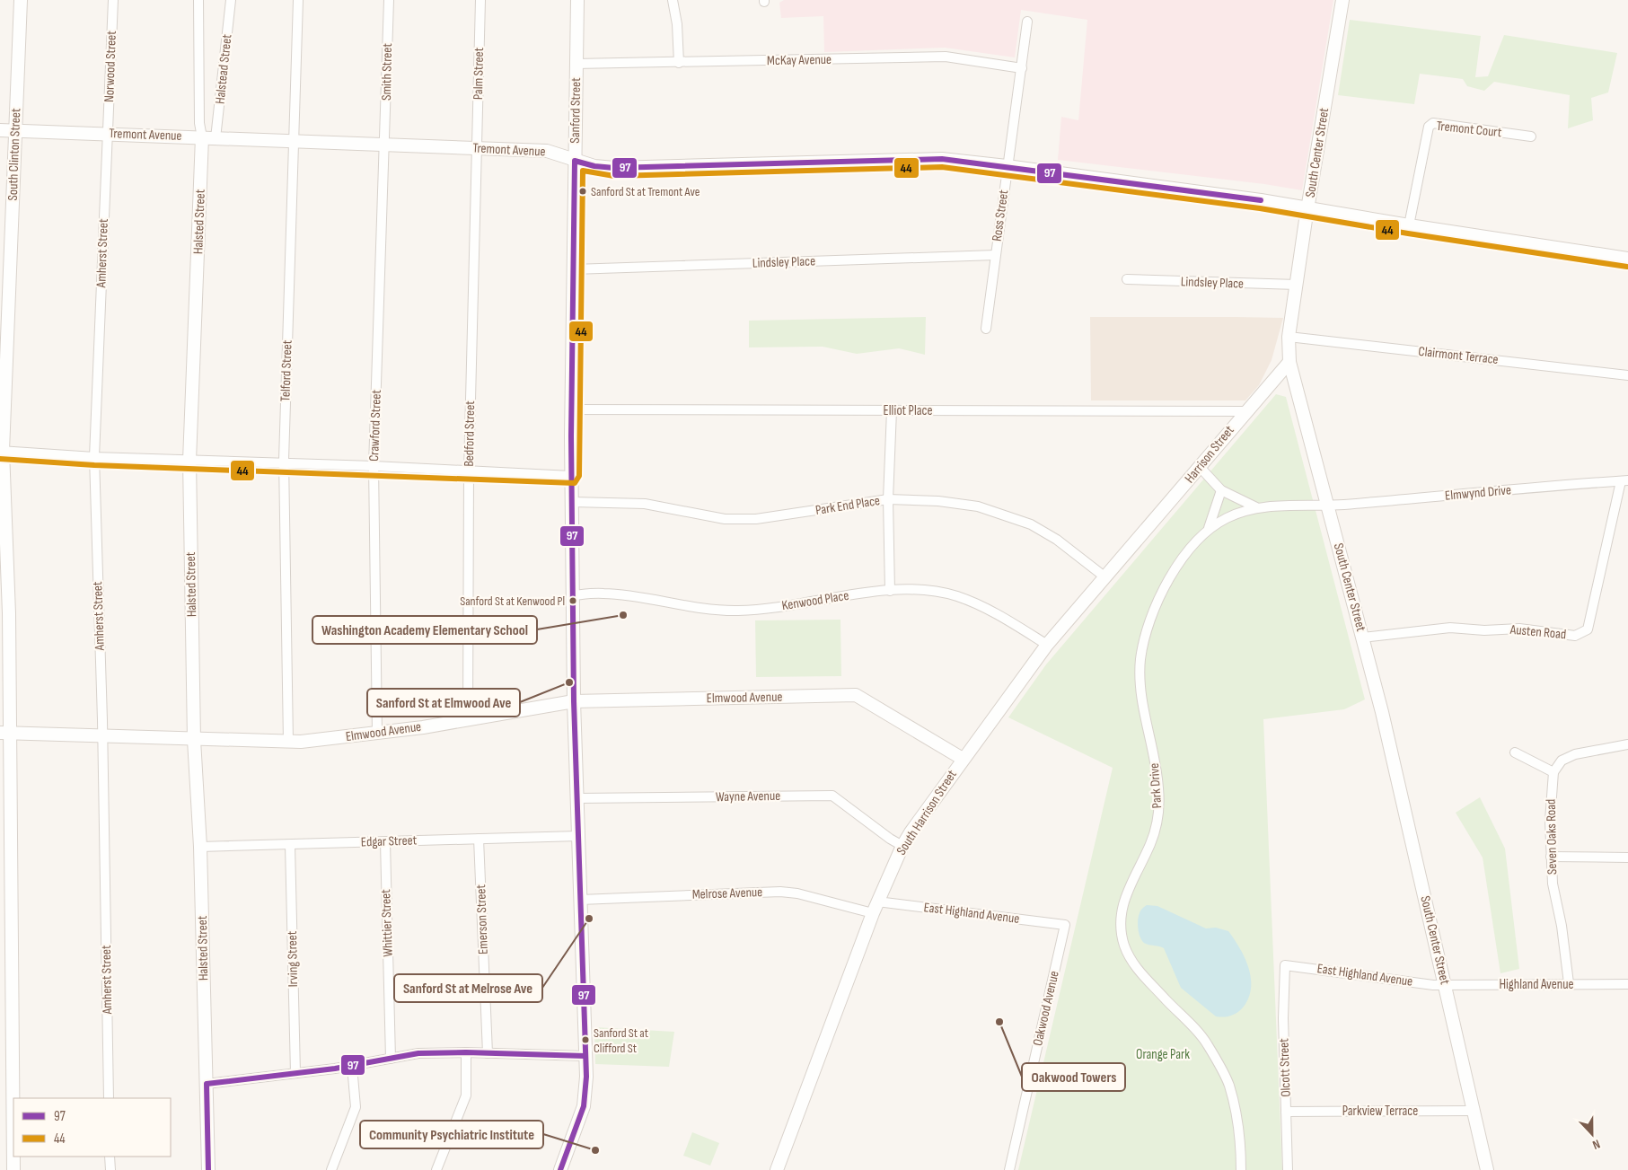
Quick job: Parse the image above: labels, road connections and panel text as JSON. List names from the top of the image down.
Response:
{
  "streets": {
    "street": [
      "McKay Avenue",
      "Norwood Street",
      "Halstead Street",
      "Smith Street",
      "Palm Street",
      "Sanford Street",
      "Tremont Court",
      "Tremont Avenue",
      "South Center Street",
      "South Clinton Street",
      "Ross Street",
      "Halsted Street",
      "Amherst Street",
      "Lindsley Place",
      "Clairmont Terrace",
      "Telford Street",
      "Elliot Place",
      "Crawford Street",
      "Bedford Street",
      "Harrison Street",
      "Elmwynd Drive",
      "Park End Place",
      "Kenwood Place",
      "Austen Road",
      "Elmwood Avenue",
      "Park Drive",
      "Wayne Avenue",
      "South Harrison Street",
      "Seven Oaks Road",
      "Edgar Street",
      "Melrose Avenue",
      "East Highland Avenue",
      "Emerson Street",
      "Whittier Street",
      "Irving Street",
      "Highland Avenue",
      "Oakwood Avenue",
      "Olcott Street",
      "Parkview Terrace"
    ]
  },
  "crossings": [
    ["McKay Avenue", "Sanford Street"],
    ["McKay Avenue", "Ross Street"],
    ["Norwood Street", "Tremont Avenue"],
    ["Norwood Street", "Amherst Street"],
    ["Halstead Street", "Tremont Avenue"],
    ["Smith Street", "Tremont Avenue"],
    ["Smith Street", "Crawford Street"],
    ["Palm Street", "Tremont Avenue"],
    ["Palm Street", "Bedford Street"],
    ["Sanford Street", "Tremont Avenue"],
    ["Sanford Street", "Lindsley Place"],
    ["Sanford Street", "Elliot Place"],
    ["Sanford Street", "Park End Place"],
    ["Sanford Street", "Kenwood Place"],
    ["Sanford Street", "Elmwood Avenue"],
    ["Sanford Street", "Wayne Avenue"],
    ["Sanford Street", "Edgar Street"],
    ["Sanford Street", "Melrose Avenue"],
    ["Tremont Court", "Tremont Avenue"],
    ["Tremont Avenue", "South Center Street"],
    ["Tremont Avenue", "South Clinton Street"],
    ["Tremont Avenue", "Ross Street"],
    ["Tremont Avenue", "Halsted Street"],
    ["Tremont Avenue", "Amherst Street"],
    ["Tremont Avenue", "Telford Street"],
    ["Tremont Avenue", "Crawford Street"],
    ["Tremont Avenue", "Bedford Street"],
    ["South Center Street", "Lindsley Place"],
    ["South Center Street", "Clairmont Terrace"],
    ["South Center Street", "Harrison Street"],
    ["South Center Street", "Elmwynd Drive"],
    ["South Center Street", "Austen Road"],
    ["South Center Street", "Park Drive"],
    ["South Center Street", "East Highland Avenue"],
    ["South Center Street", "Highland Avenue"],
    ["South Center Street", "Parkview Terrace"],
    ["South Clinton Street", "Elmwood Avenue"],
    ["Ross Street", "Lindsley Place"],
    ["Halsted Street", "Elmwood Avenue"],
    ["Halsted Street", "Edgar Street"],
    ["Amherst Street", "Elmwood Avenue"],
    ["Telford Street", "Elmwood Avenue"],
    ["Elliot Place", "Harrison Street"],
    ["Crawford Street", "Elmwood Avenue"],
    ["Bedford Street", "Elmwood Avenue"],
    ["Harrison Street", "South Harrison Street"],
    ["Elmwynd Drive", "Austen Road"],
    ["Elmwynd Drive", "Park Drive"],
    ["Park End Place", "South Harrison Street"],
    ["Kenwood Place", "South Harrison Street"],
    ["Elmwood Avenue", "South Harrison Street"],
    ["Wayne Avenue", "South Harrison Street"],
    ["South Harrison Street", "Melrose Avenue"],
    ["South Harrison Street", "East Highland Avenue"],
    ["Seven Oaks Road", "Highland Avenue"],
    ["Edgar Street", "Emerson Street"],
    ["Edgar Street", "Whittier Street"],
    ["Edgar Street", "Irving Street"],
    ["Melrose Avenue", "East Highland Avenue"],
    ["East Highland Avenue", "Highland Avenue"],
    ["East Highland Avenue", "Oakwood Avenue"],
    ["East Highland Avenue", "Olcott Street"],
    ["Olcott Street", "Parkview Terrace"]
  ],
  "parks": ["Orange Park"],
  "places": [
    "Sanford St at Tremont Ave",
    "Sanford St at Kenwood Pl",
    "Washington Academy Elementary School",
    "Sanford St at Elmwood Ave",
    "Sanford St at Melrose Ave",
    "Oakwood Towers",
    "Sanford St at Clifford St",
    "Community Psychiatric Institute"
  ],
  "lines": ["transit line 97", "transit line 44"],
  "legend": ["97", "44"],
  "north": "bottom"
}
